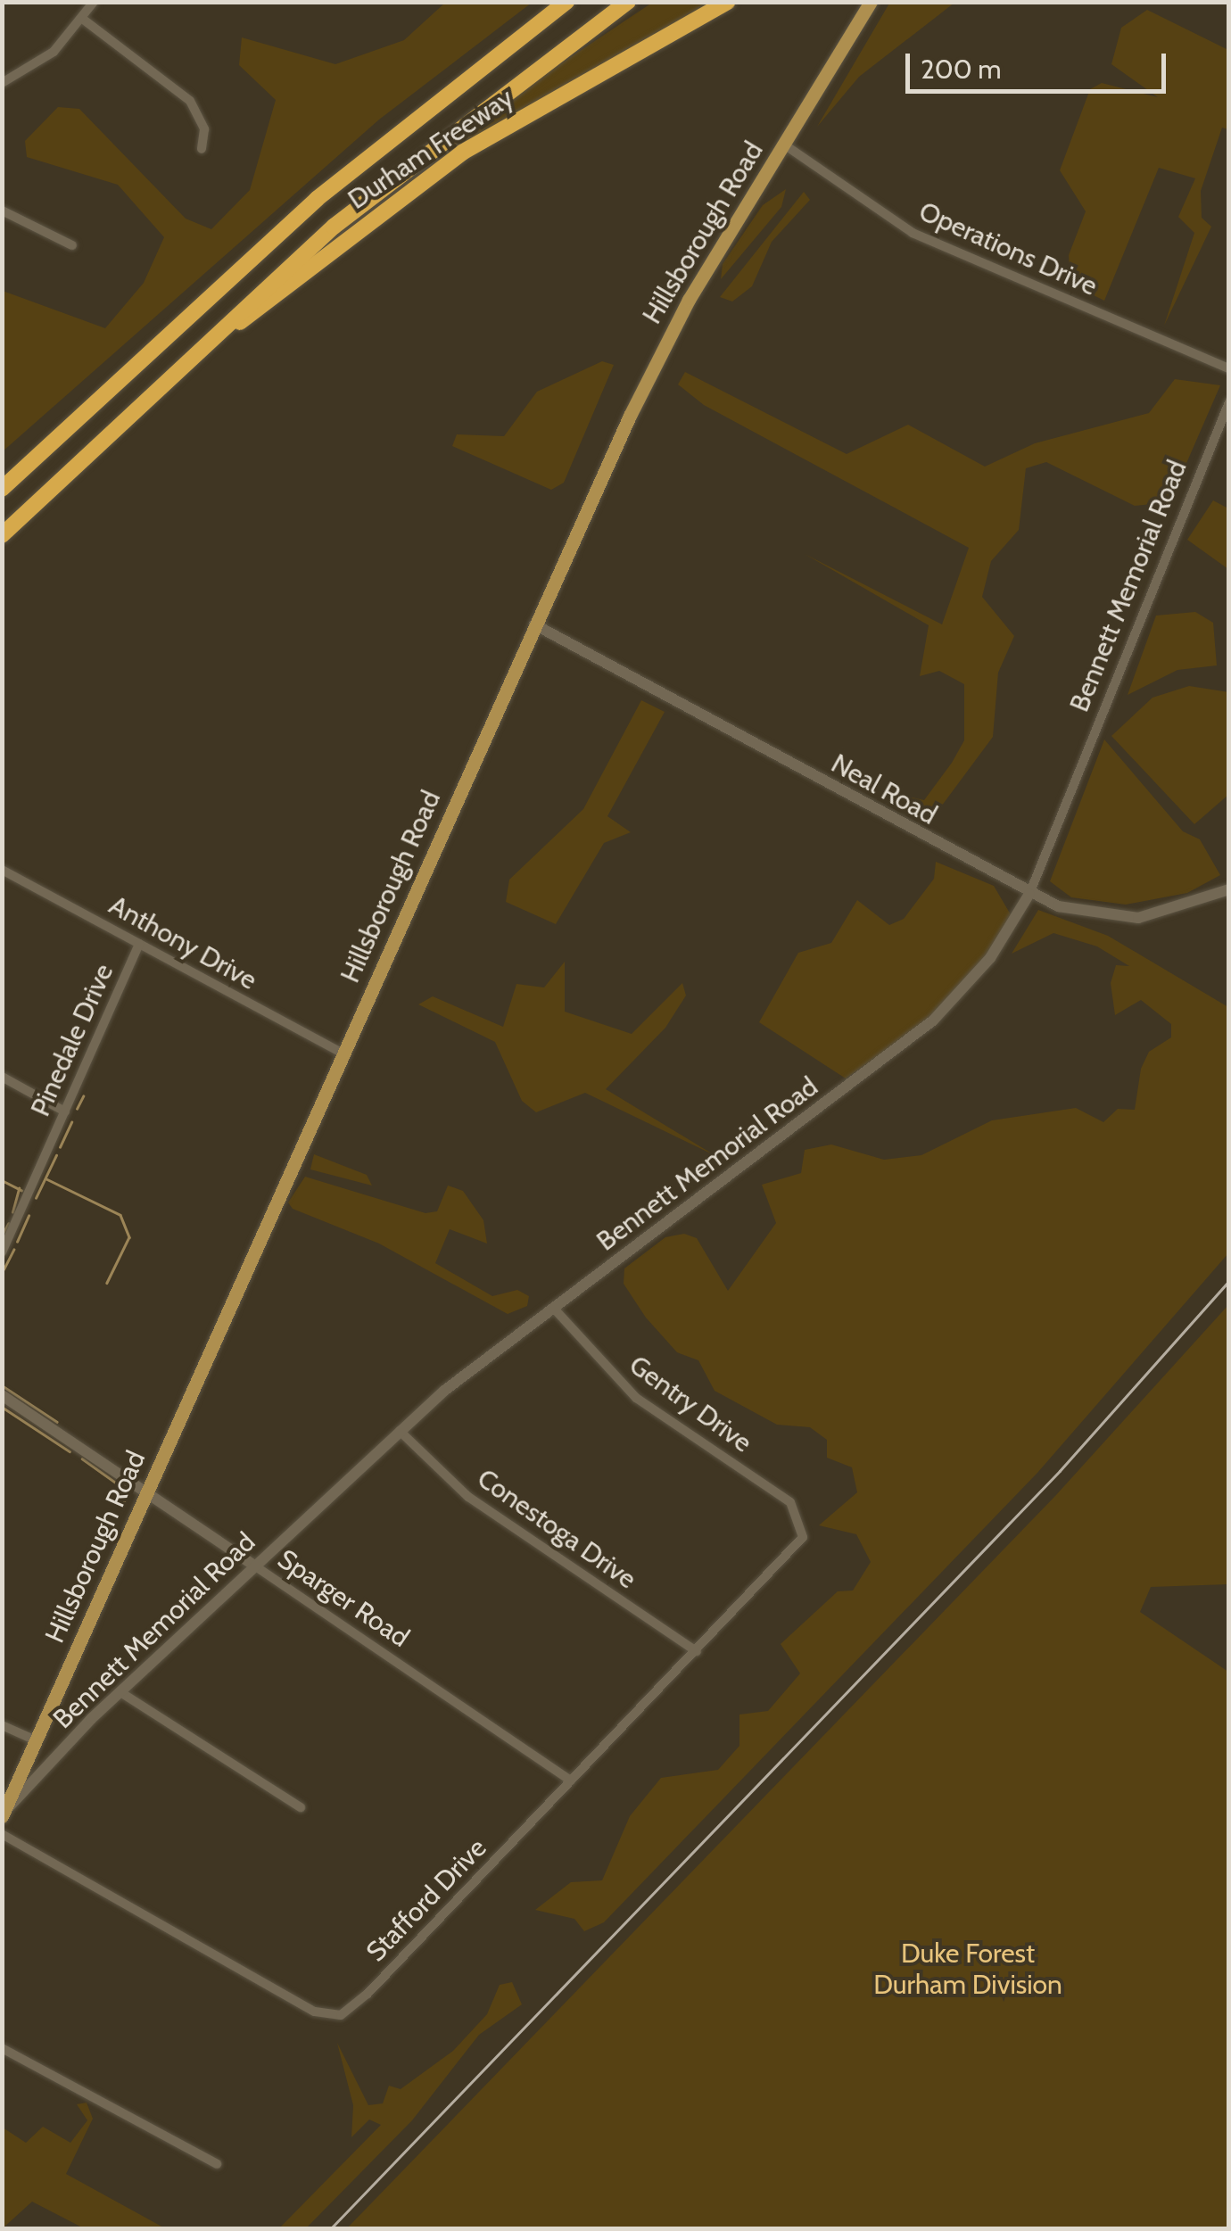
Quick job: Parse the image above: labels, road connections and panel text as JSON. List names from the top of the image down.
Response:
{
  "streets": {
    "highway": ["Durham Freeway"],
    "main road": ["Hillsborough Road"],
    "street": [
      "Operations Drive",
      "Bennett Memorial Road",
      "Neal Road",
      "Anthony Drive",
      "Pinedale Drive",
      "Gentry Drive",
      "Conestoga Drive",
      "Sparger Road",
      "Stafford Drive"
    ]
  },
  "crossings": [
    ["Hillsborough Road", "Operations Drive"],
    ["Hillsborough Road", "Bennett Memorial Road"],
    ["Hillsborough Road", "Neal Road"],
    ["Hillsborough Road", "Anthony Drive"],
    ["Hillsborough Road", "Sparger Road"],
    ["Bennett Memorial Road", "Neal Road"],
    ["Bennett Memorial Road", "Gentry Drive"],
    ["Bennett Memorial Road", "Conestoga Drive"],
    ["Bennett Memorial Road", "Sparger Road"],
    ["Anthony Drive", "Pinedale Drive"],
    ["Gentry Drive", "Stafford Drive"],
    ["Conestoga Drive", "Stafford Drive"],
    ["Sparger Road", "Stafford Drive"]
  ],
  "parks": ["Duke Forest Durham Division"],
  "scale_bar": "200 m"
}
